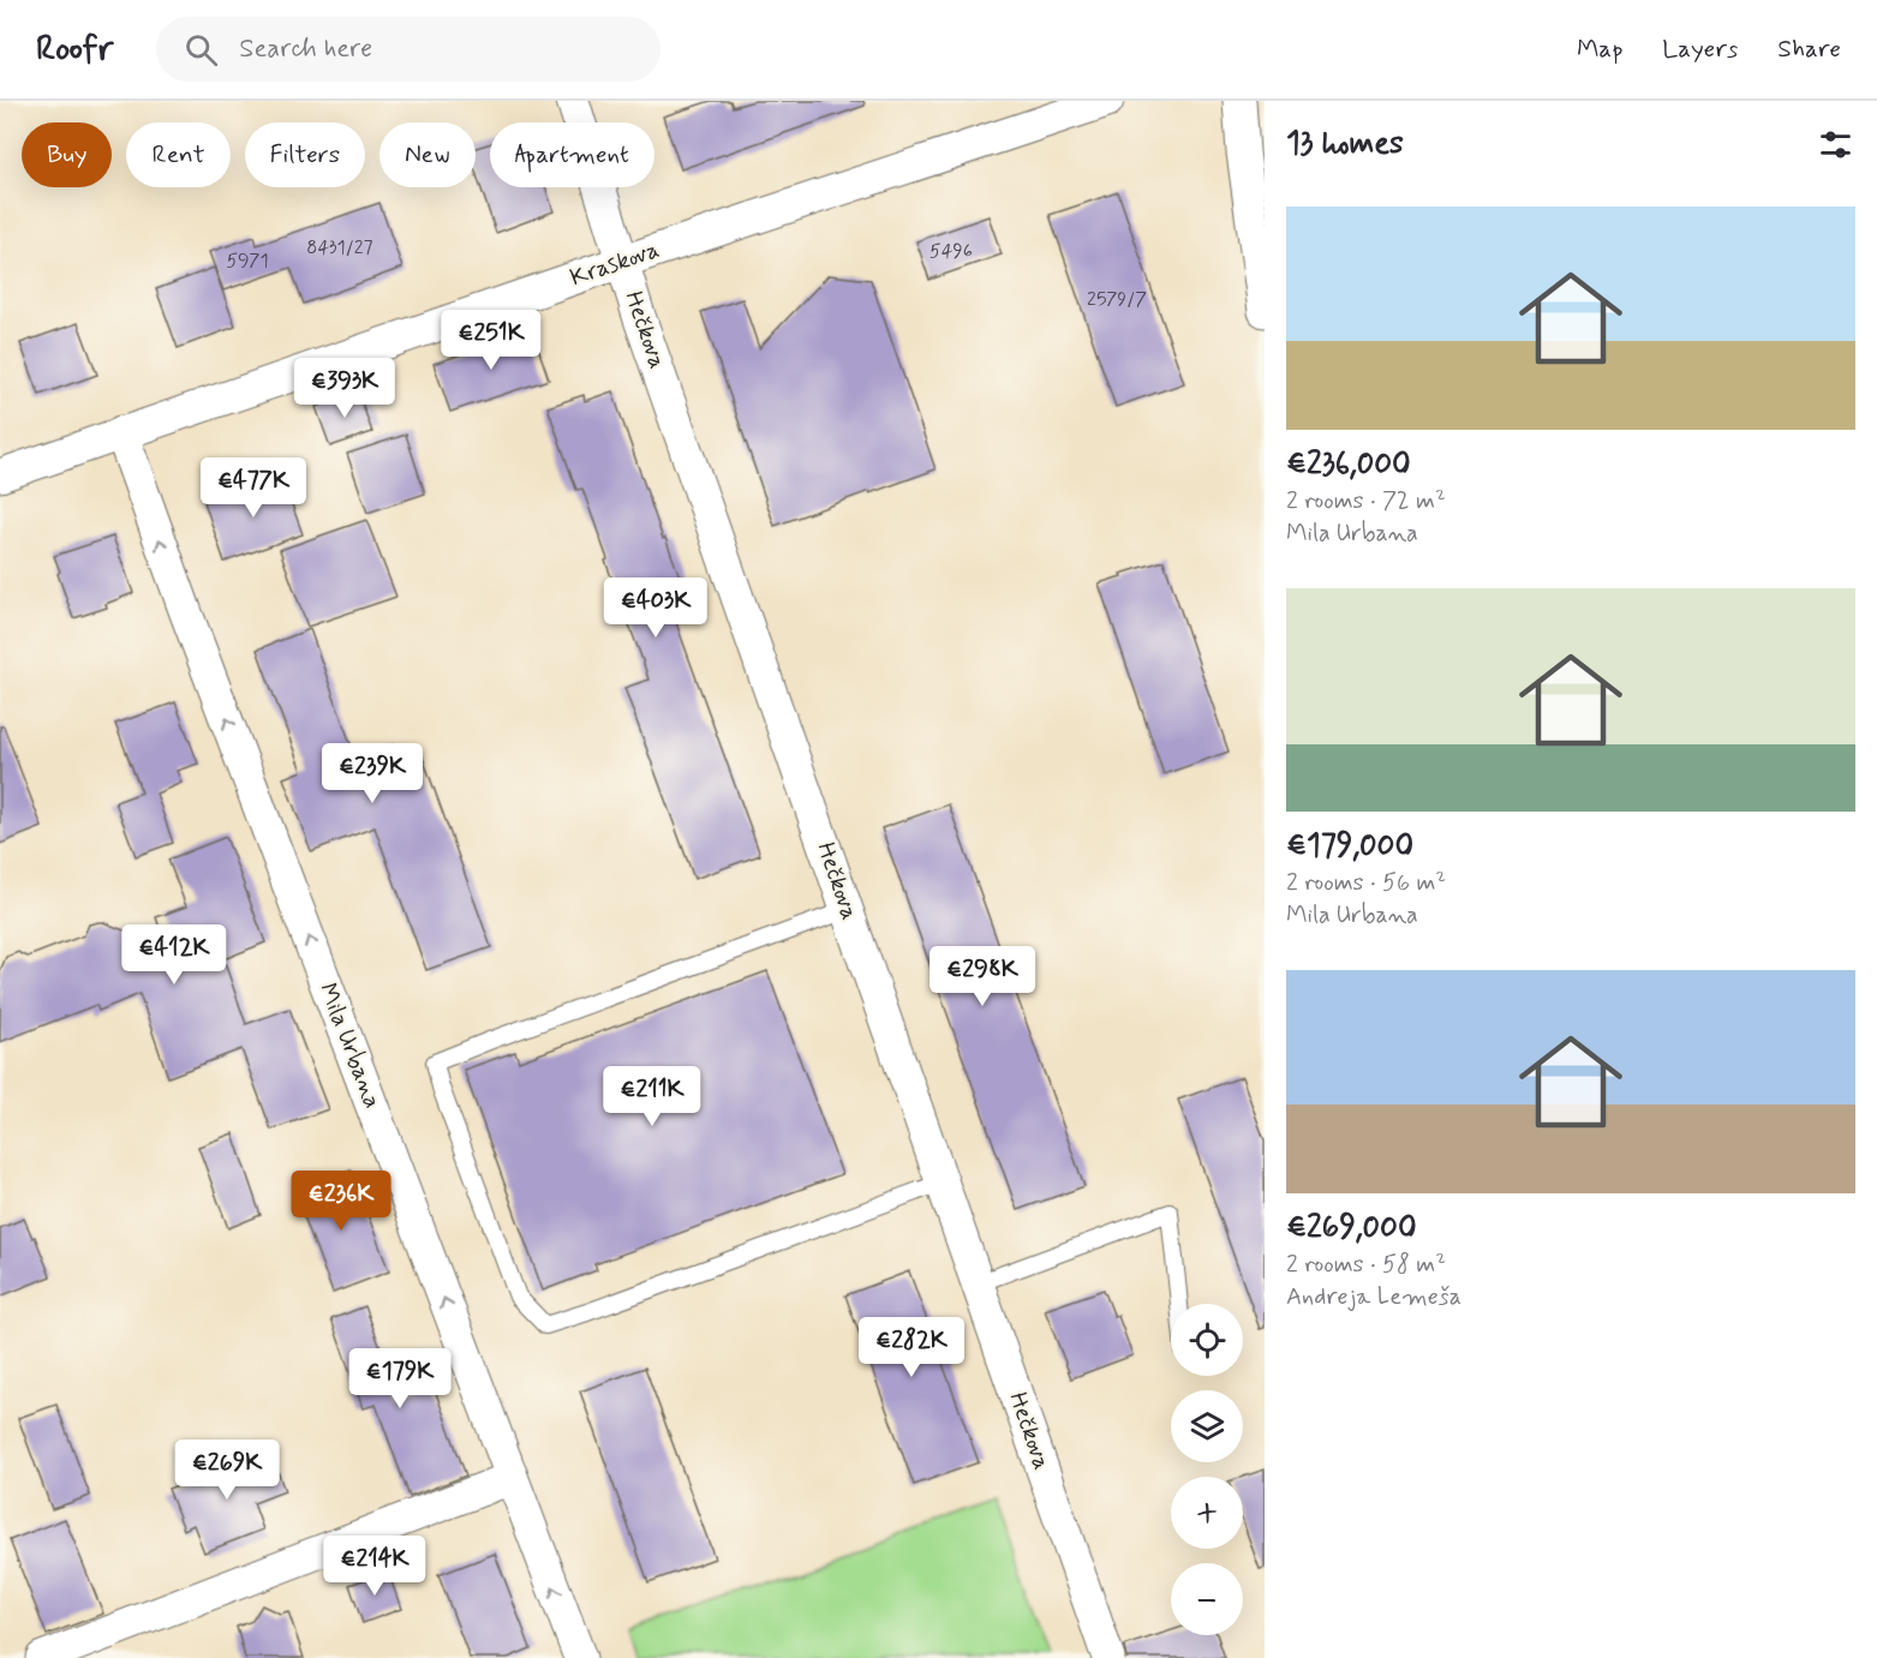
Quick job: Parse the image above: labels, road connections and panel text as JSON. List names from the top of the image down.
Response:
{
  "streets": {
    "street": ["Kraskova", "Hečkova", "Mila Urbana"]
  },
  "crossings": [
    ["Kraskova", "Hečkova"],
    ["Kraskova", "Mila Urbana"]
  ],
  "one_way": ["Mila Urbana"],
  "house_numbers": [
    "8431/27",
    "5496",
    "5971",
    "2579/7"
  ],
  "page": {
    "header": "Roofr",
    "search": "Search here",
    "nav": ["Map", "Layers", "Share"],
    "heading": "13 homes",
    "chip": [
      "Buy",
      "Rent",
      "Filters",
      "New",
      "Apartment"
    ],
    "list": [
      {
        "name": "€236,000",
        "note": "2 rooms · 72 m² · Mila Urbana"
      },
      {
        "name": "€179,000",
        "note": "2 rooms · 56 m² · Mila Urbana"
      },
      {
        "name": "€269,000",
        "note": "2 rooms · 58 m² · Andreja Lemeša"
      }
    ],
    "price": [
      "€251K",
      "€393K",
      "€477K",
      "€403K",
      "€239K",
      "€412K",
      "€298K",
      "€211K",
      "€236K",
      "€282K",
      "€179K",
      "€269K",
      "€214K"
    ],
    "map_buttons": ["+", "−"]
  }
}
